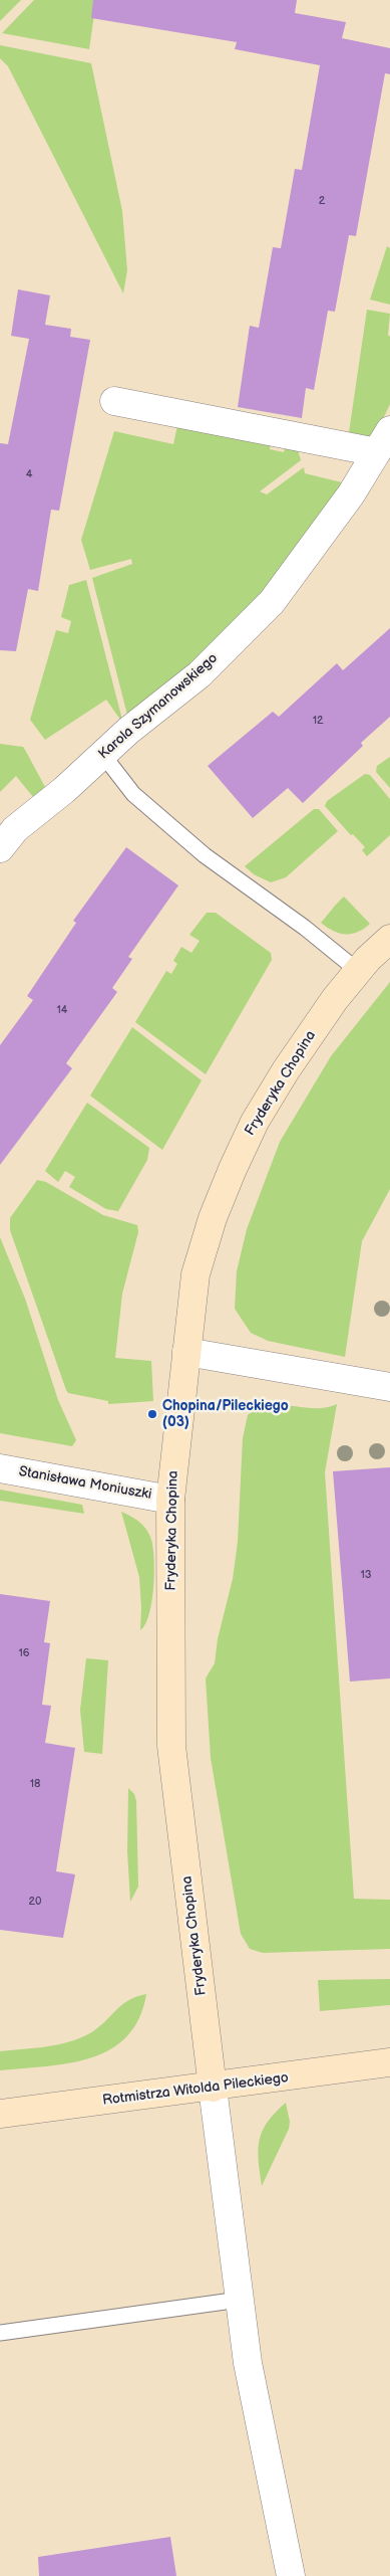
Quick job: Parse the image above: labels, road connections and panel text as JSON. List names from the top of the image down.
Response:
{
  "streets": {
    "street": [
      "Karola Szymanowskiego",
      "Fryderyka Chopina",
      "Stanisława Moniuszki",
      "Rotmistrza Witolda Pileckiego"
    ]
  },
  "crossings": [
    ["Fryderyka Chopina", "Stanisława Moniuszki"],
    ["Fryderyka Chopina", "Rotmistrza Witolda Pileckiego"]
  ],
  "places": ["Chopina/Pileckiego (03)"],
  "house_numbers": [
    "2",
    "4",
    "12",
    "14",
    "13",
    "16",
    "18",
    "20"
  ]
}
